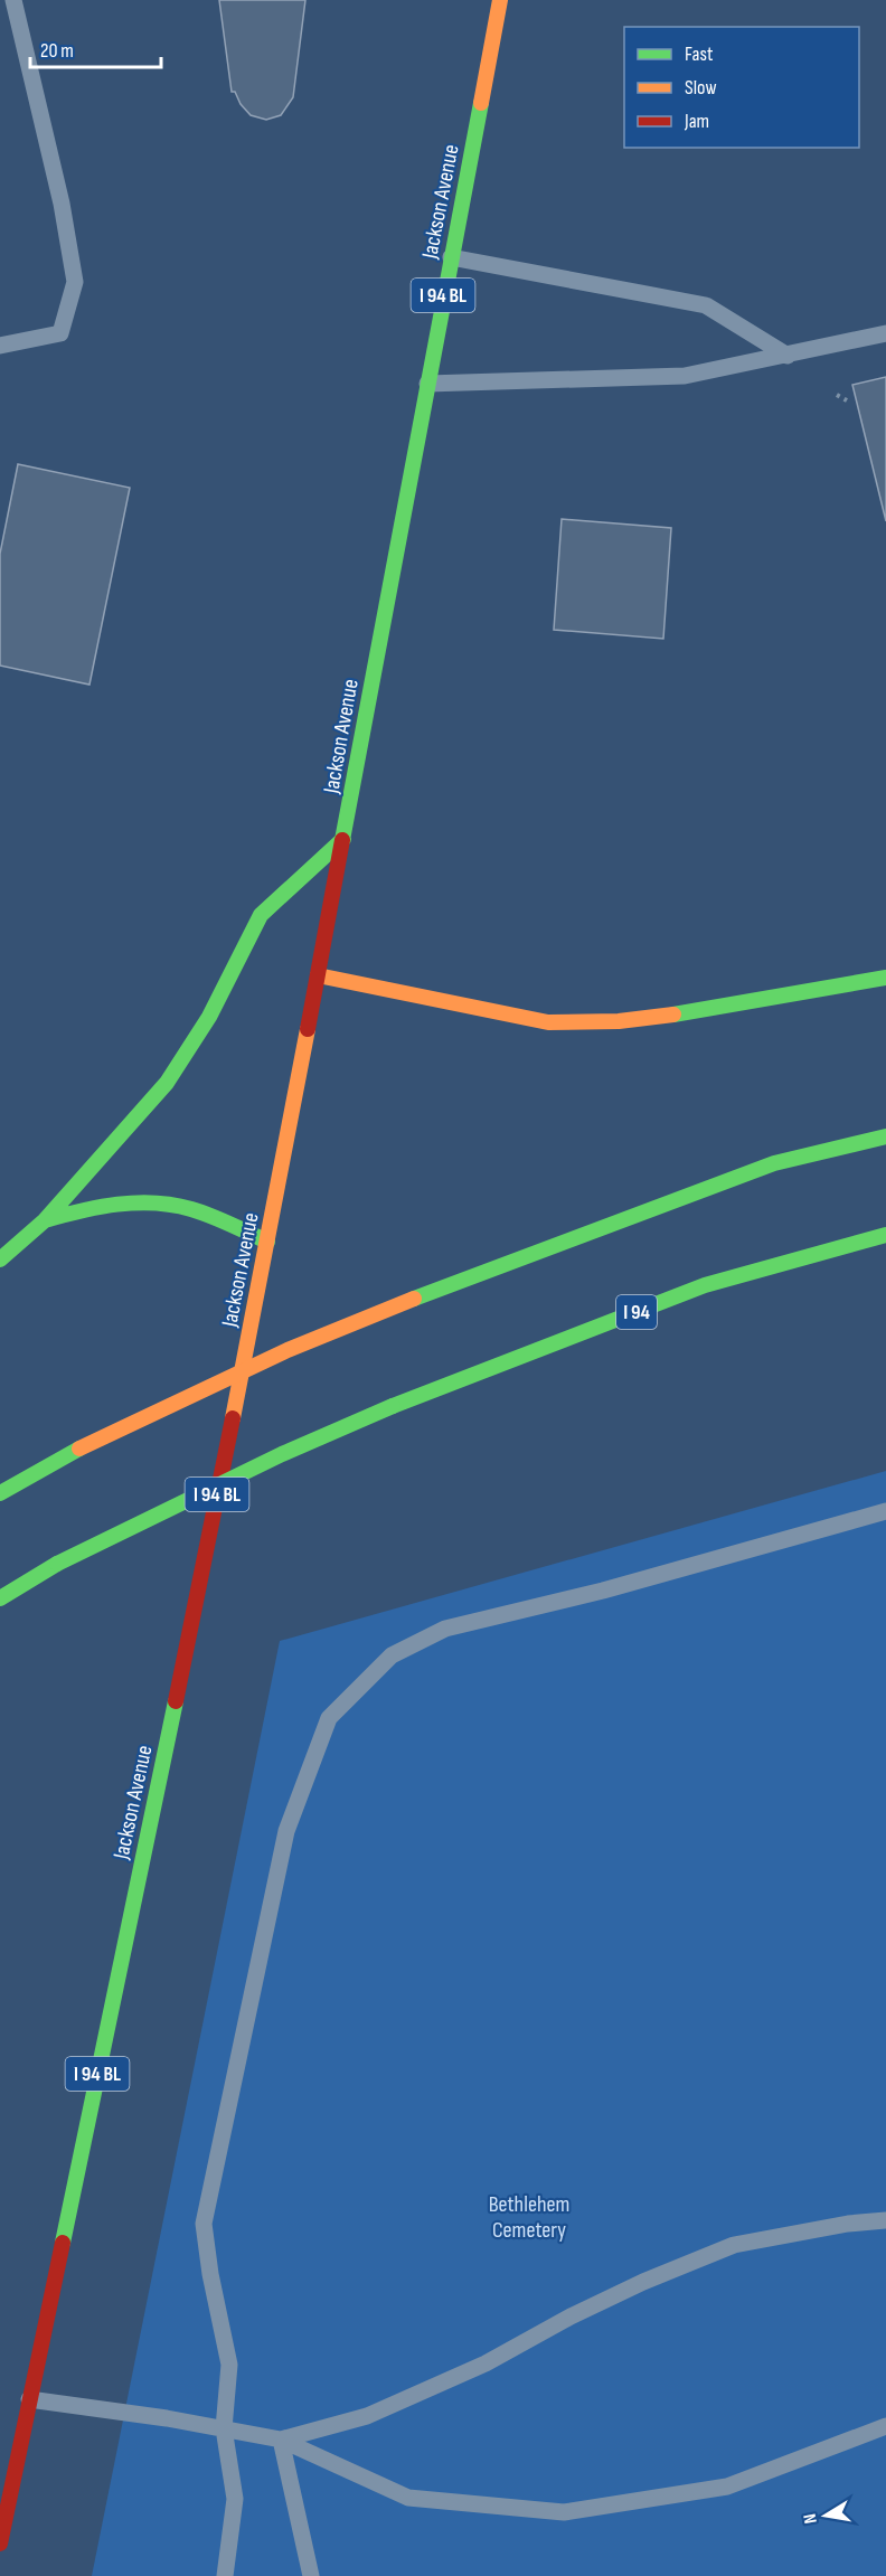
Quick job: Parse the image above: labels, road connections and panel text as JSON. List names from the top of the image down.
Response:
{
  "streets": {
    "main road": ["Jackson Avenue", "I 94 BL", "I 94"]
  },
  "parks": ["Bethlehem Cemetery"],
  "legend": ["Fast", "Slow", "Jam"],
  "scale_bar": "20 m",
  "north": "left"
}
